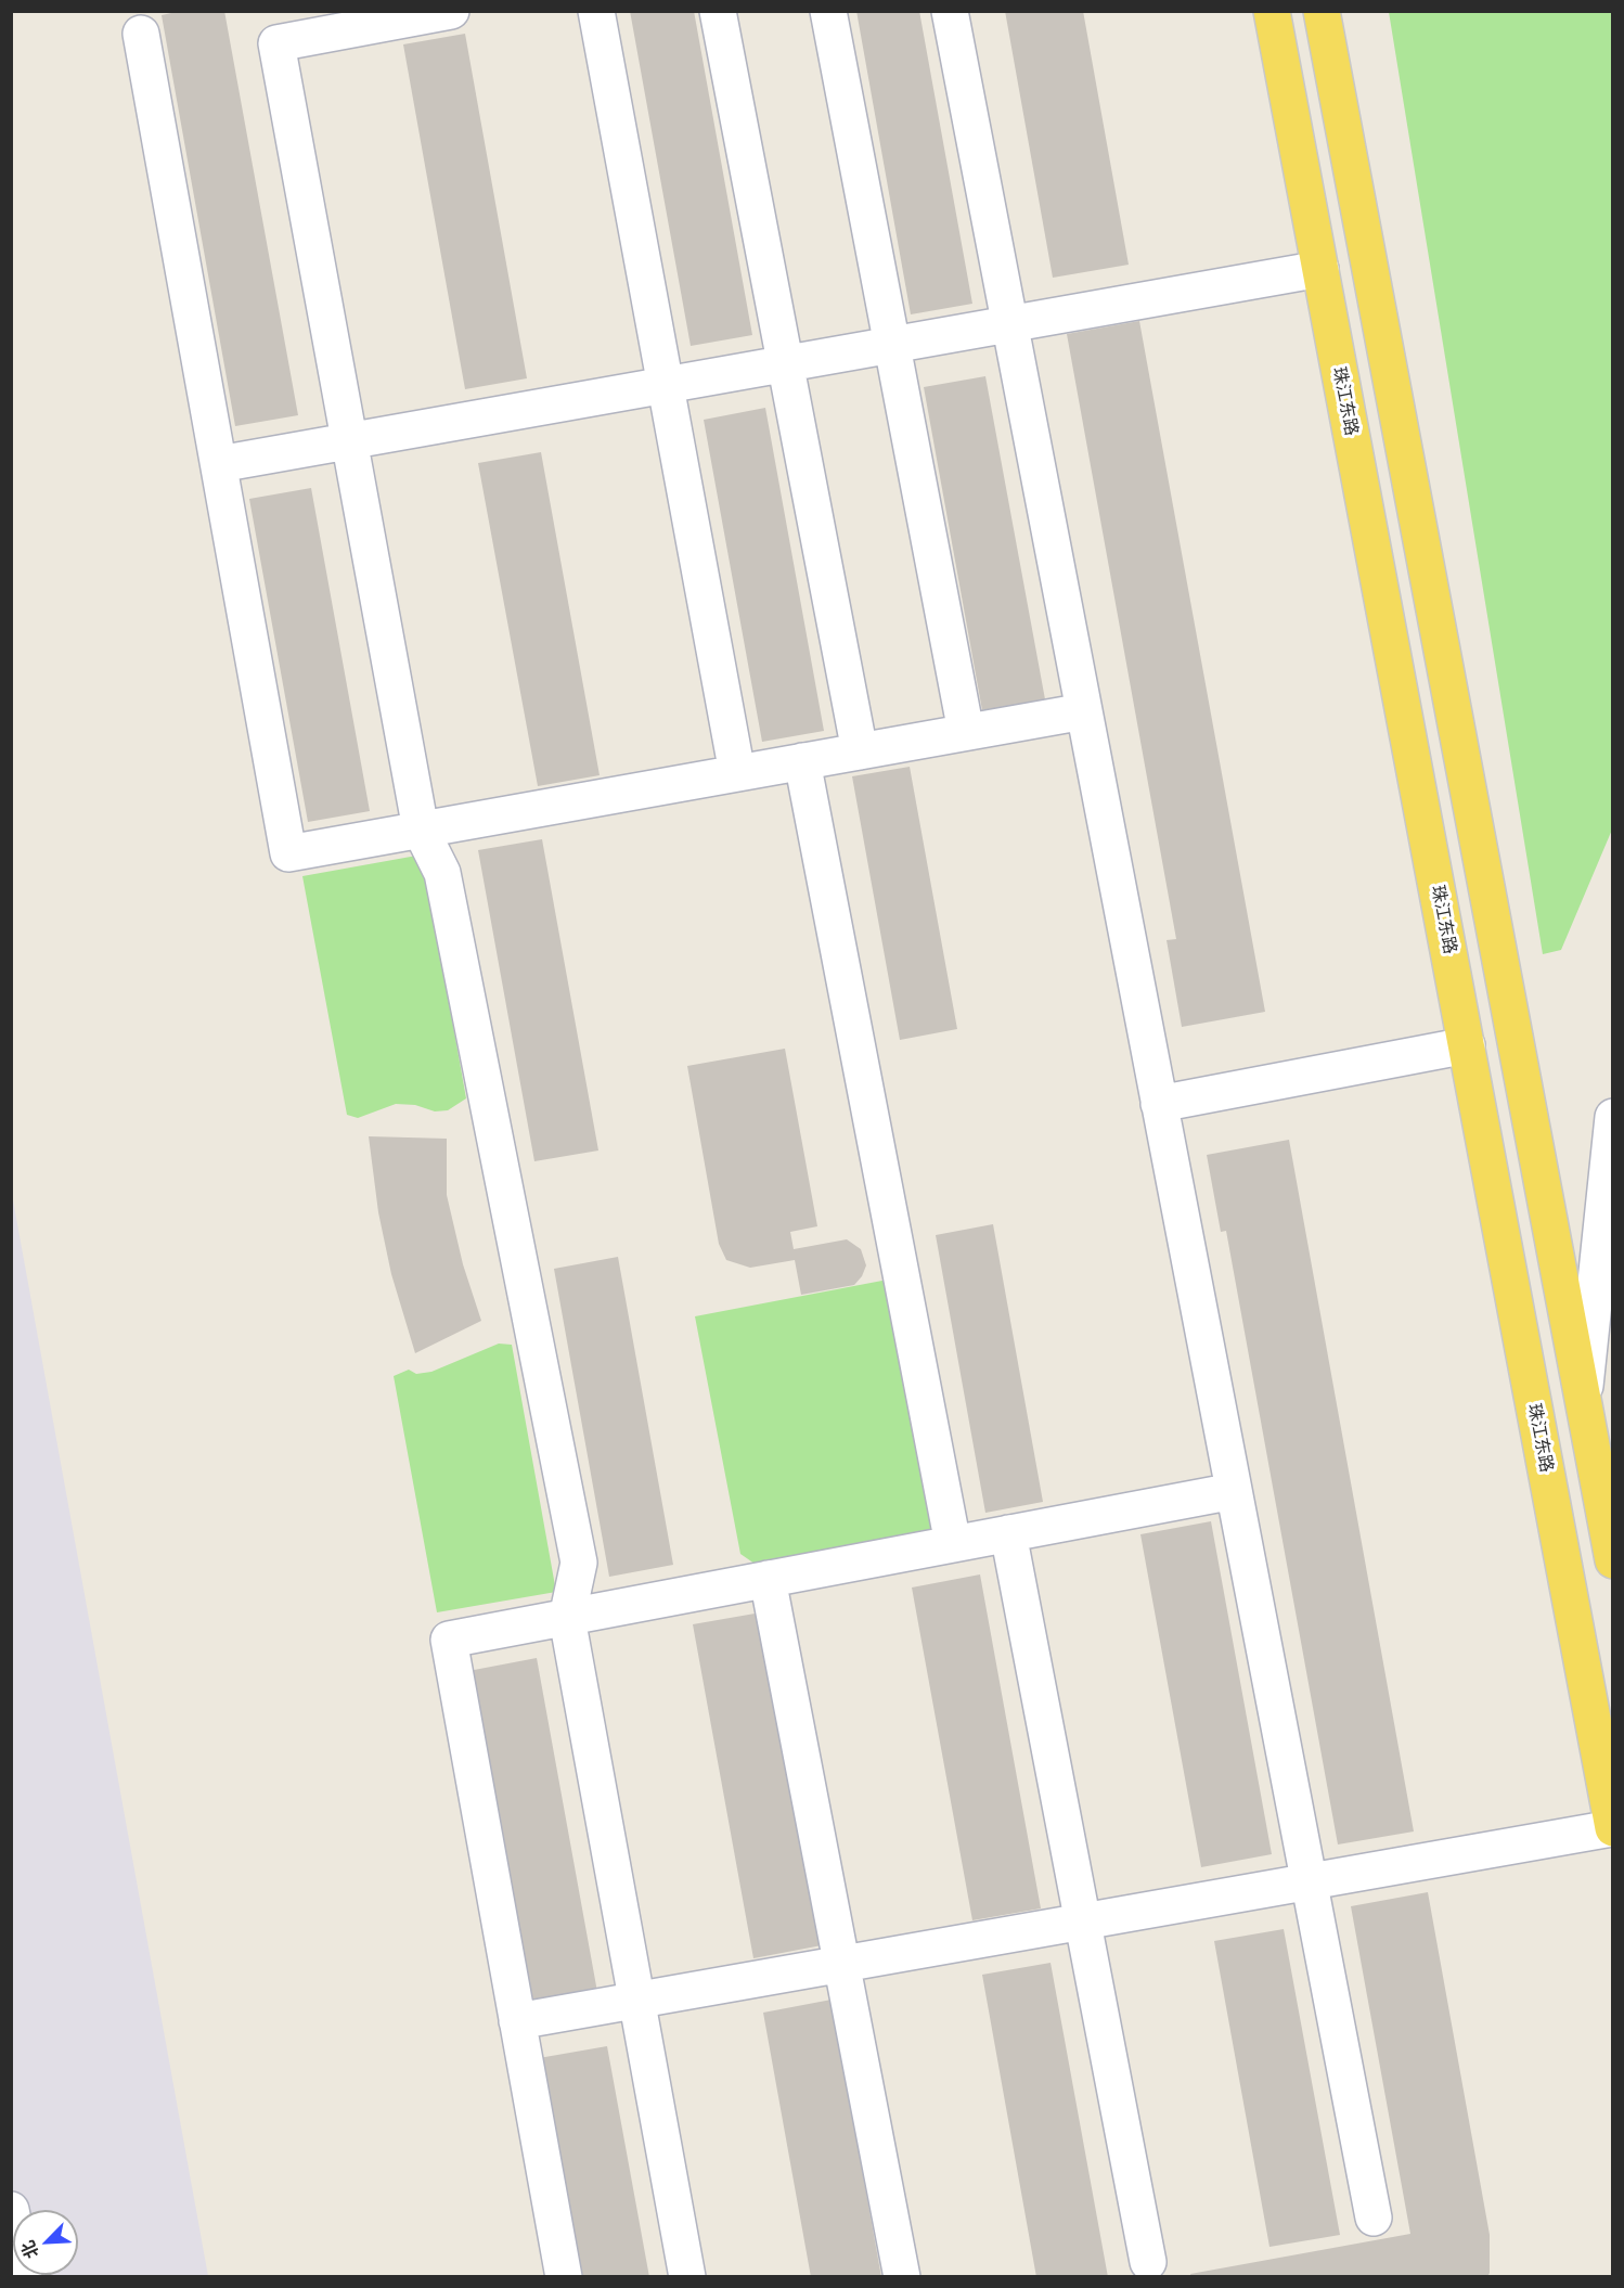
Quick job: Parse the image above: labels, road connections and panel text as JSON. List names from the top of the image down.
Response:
{
  "streets": {
    "main road": ["珠江东路"]
  },
  "north": "bottom left"
}
